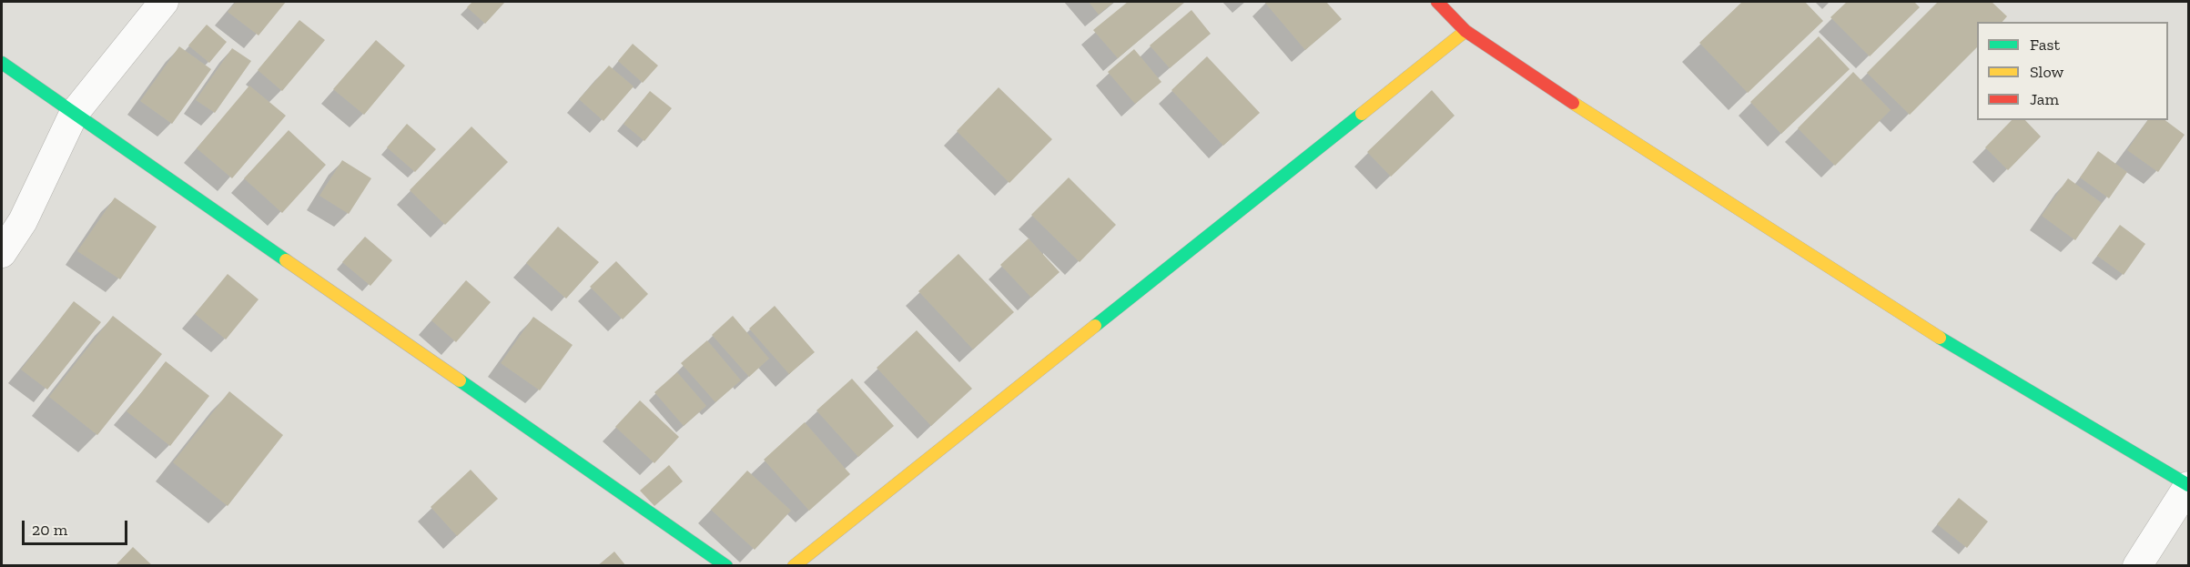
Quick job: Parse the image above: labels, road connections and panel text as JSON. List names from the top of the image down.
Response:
{
  "legend": ["Fast", "Slow", "Jam"],
  "scale_bar": "20 m"
}
